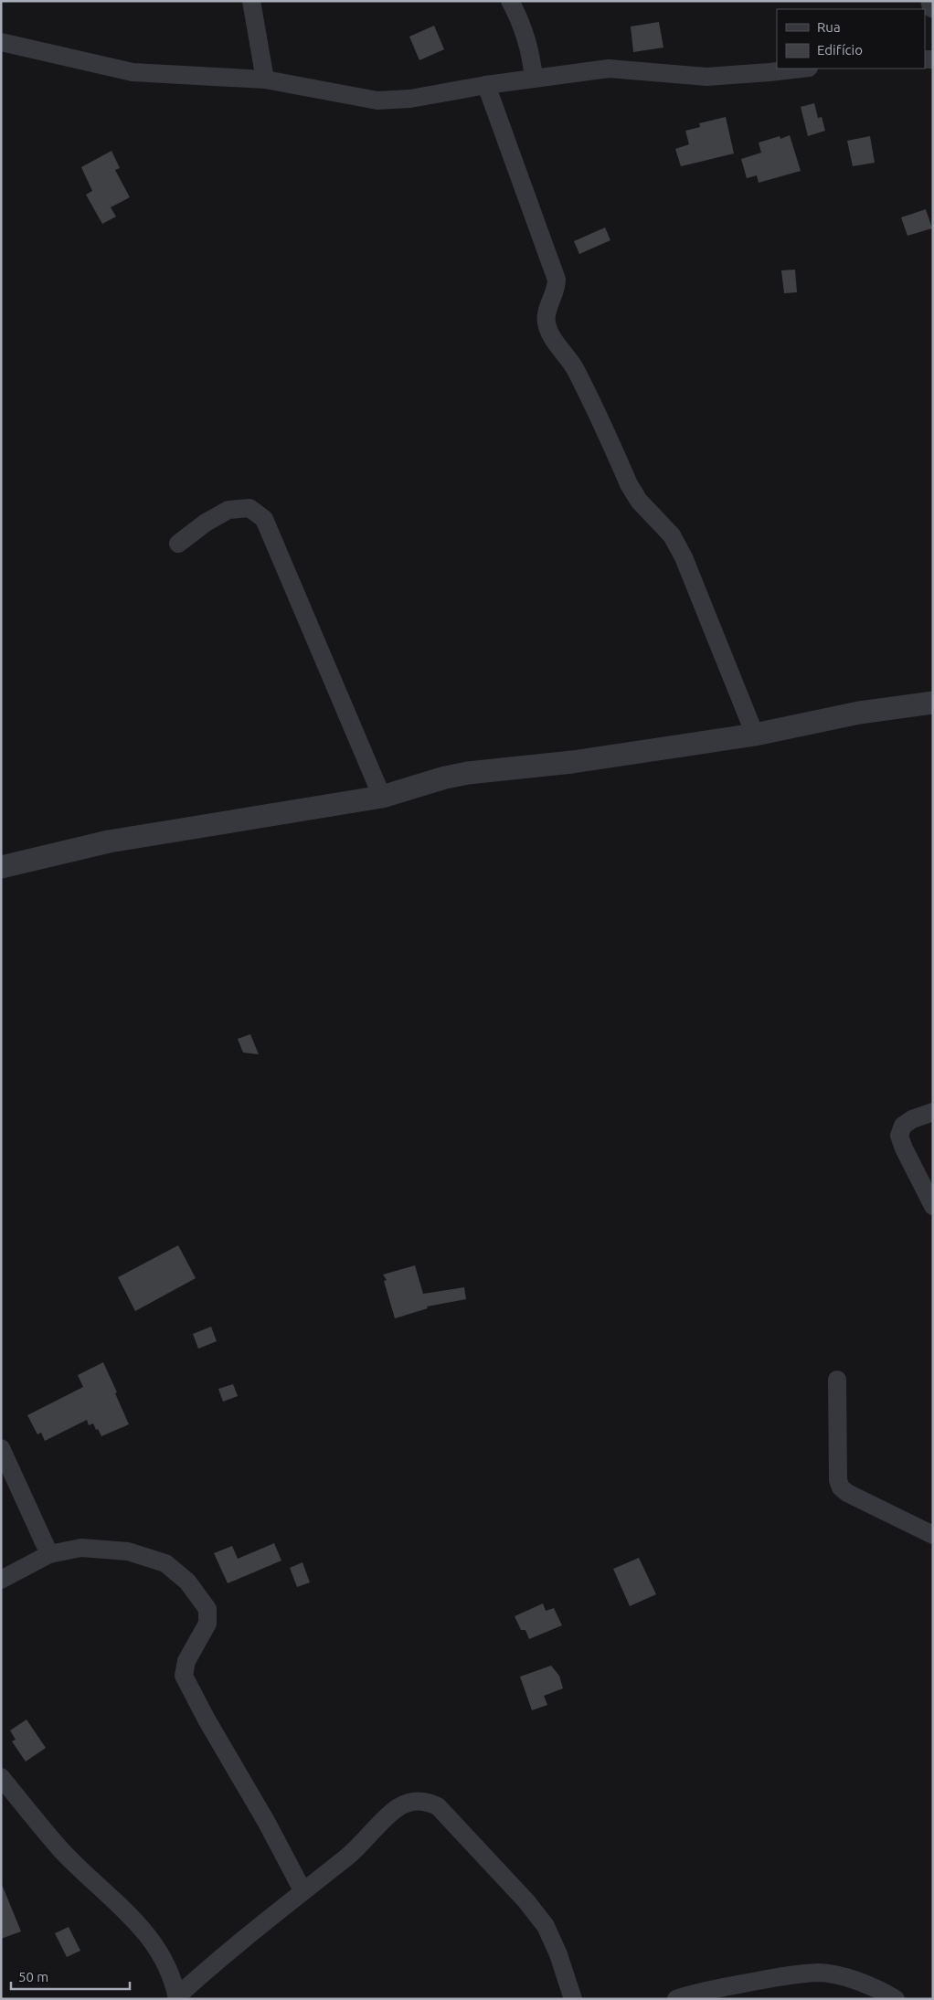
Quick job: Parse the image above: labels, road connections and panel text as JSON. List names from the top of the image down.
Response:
{
  "legend": ["Rua", "Edifício"],
  "scale_bar": "50 m"
}
